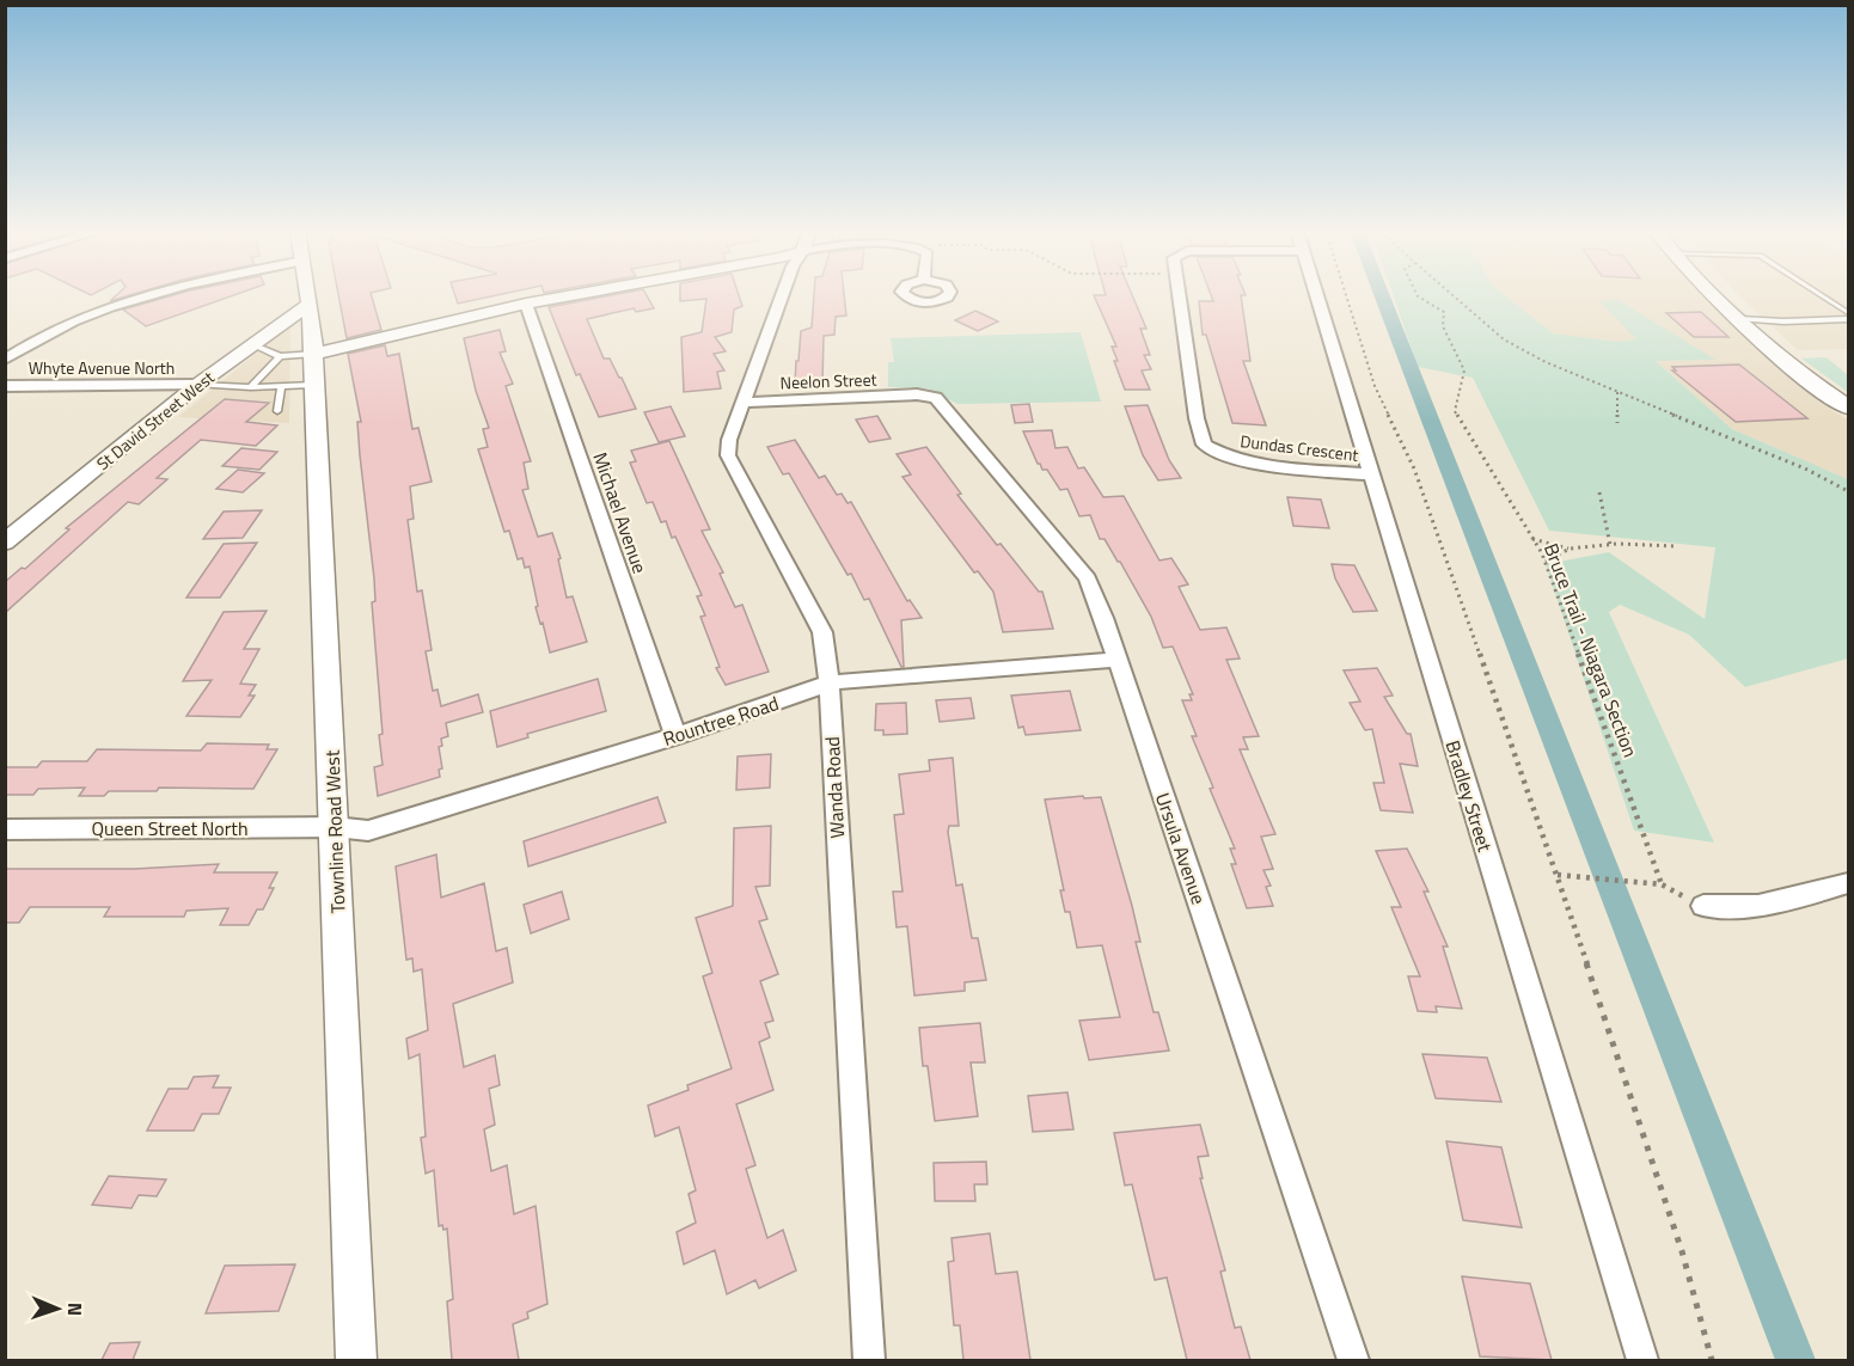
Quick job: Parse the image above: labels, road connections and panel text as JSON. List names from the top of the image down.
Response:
{
  "streets": {
    "street": [
      "Whyte Avenue North",
      "Neelon Street",
      "St David Street West",
      "Dundas Crescent",
      "Michael Avenue",
      "Rountree Road",
      "Wanda Road",
      "Bradley Street",
      "Queen Street North",
      "Townline Road West",
      "Ursula Avenue"
    ],
    "path": ["Bruce Trail - Niagara Section"]
  },
  "crossings": [
    ["Whyte Avenue North", "St David Street West"],
    ["Neelon Street", "Wanda Road"],
    ["Neelon Street", "Ursula Avenue"],
    ["St David Street West", "Townline Road West"],
    ["Dundas Crescent", "Bradley Street"],
    ["Michael Avenue", "Rountree Road"],
    ["Rountree Road", "Wanda Road"],
    ["Rountree Road", "Queen Street North"],
    ["Rountree Road", "Townline Road West"],
    ["Rountree Road", "Ursula Avenue"],
    ["Queen Street North", "Townline Road West"]
  ],
  "north": "right"
}
